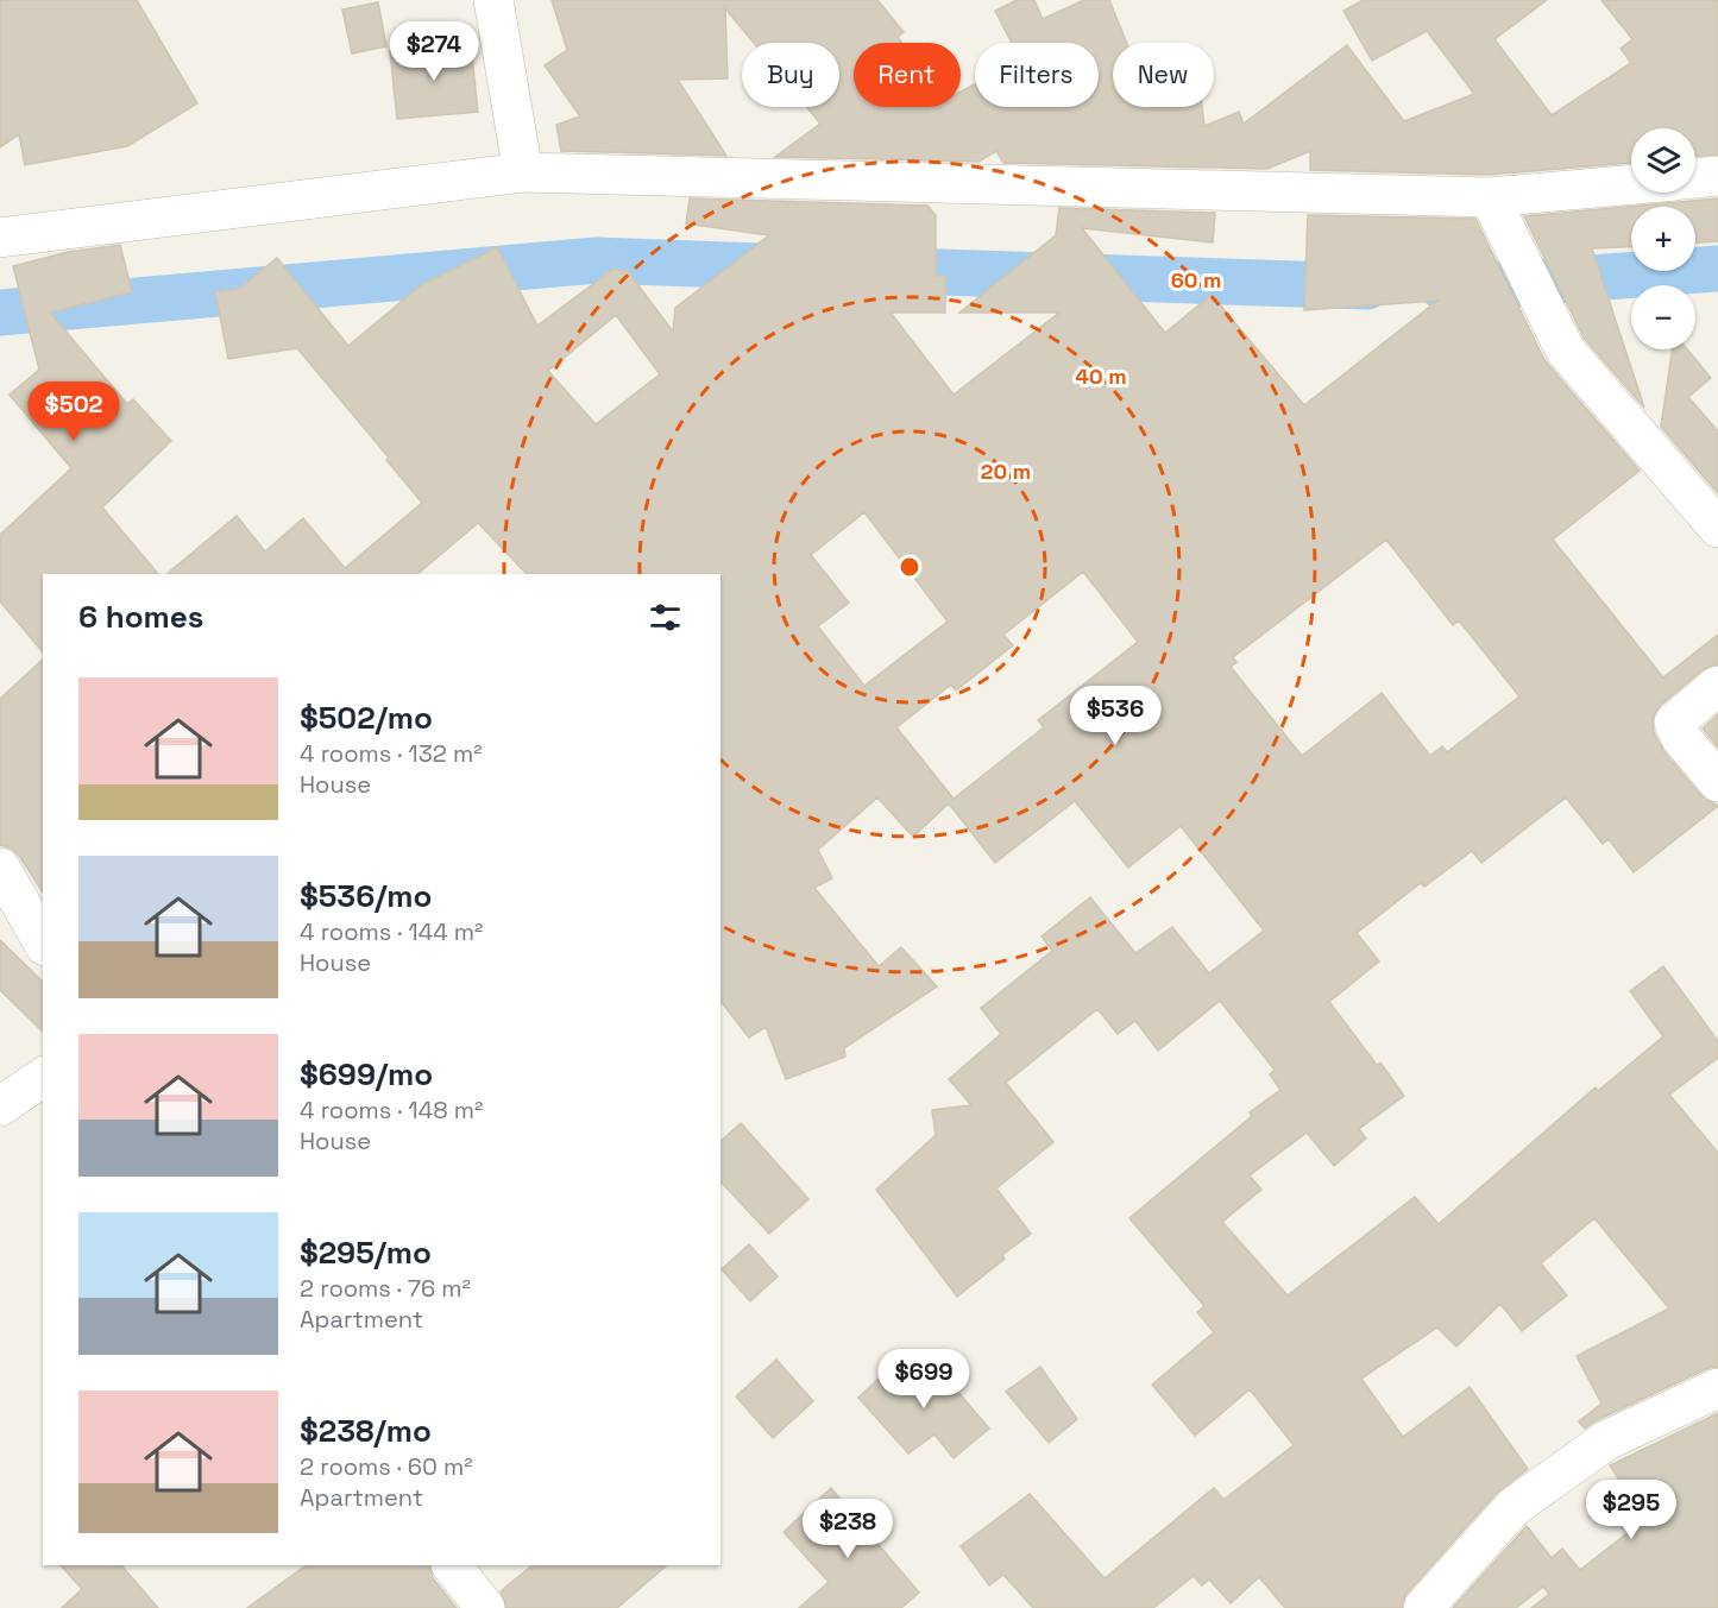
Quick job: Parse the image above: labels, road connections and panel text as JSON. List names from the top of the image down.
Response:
{
  "page": {
    "price": [
      "$274",
      "$502",
      "$536",
      "$699",
      "$295",
      "$238"
    ],
    "chip": [
      "Buy",
      "Rent",
      "Filters",
      "New"
    ],
    "map_buttons": ["+", "−"],
    "heading": "6 homes",
    "list": [
      {
        "name": "$502/mo",
        "note": "4 rooms · 132 m² · House"
      },
      {
        "name": "$536/mo",
        "note": "4 rooms · 144 m² · House"
      },
      {
        "name": "$699/mo",
        "note": "4 rooms · 148 m² · House"
      },
      {
        "name": "$295/mo",
        "note": "2 rooms · 76 m² · Apartment"
      },
      {
        "name": "$238/mo",
        "note": "2 rooms · 60 m² · Apartment"
      }
    ]
  },
  "rings": ["60 m", "40 m", "20 m"]
}
